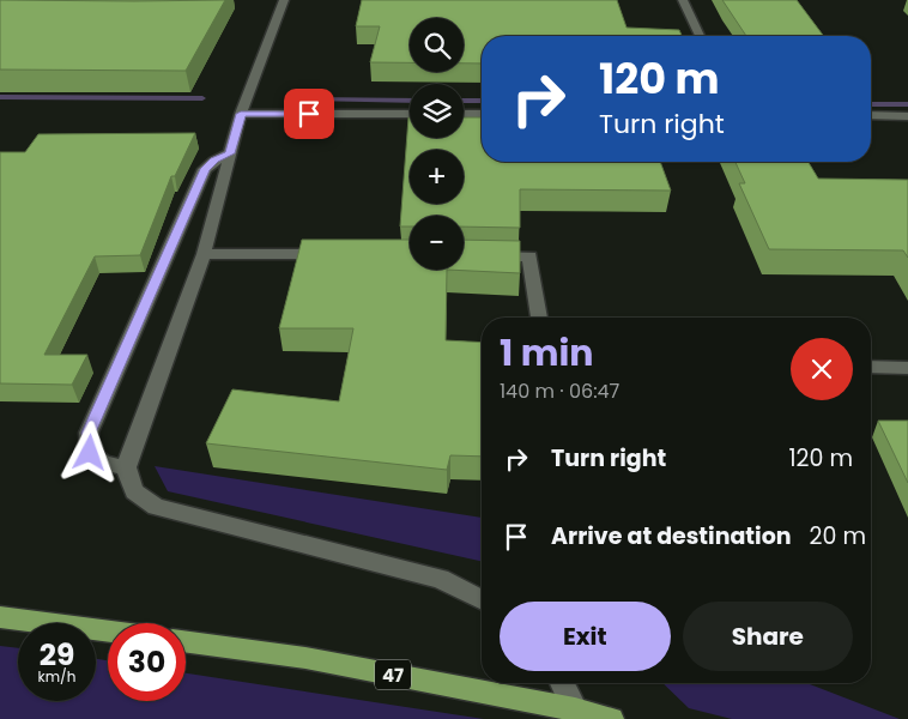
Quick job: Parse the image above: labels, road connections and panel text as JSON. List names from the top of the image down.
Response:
{
  "streets": {
    "main road": ["47"]
  },
  "page": {
    "map_buttons": ["+", "−"],
    "turn": ["120 m", "Turn right"],
    "heading": ["1 min", "140 m · 06:47"],
    "list": [
      {
        "name": "Turn right",
        "value": "120 m"
      },
      {
        "name": "Arrive at destination",
        "value": "20 m"
      }
    ],
    "buttons": ["Exit", "Share"],
    "speed": "29 km/h",
    "limit": "30"
  }
}
